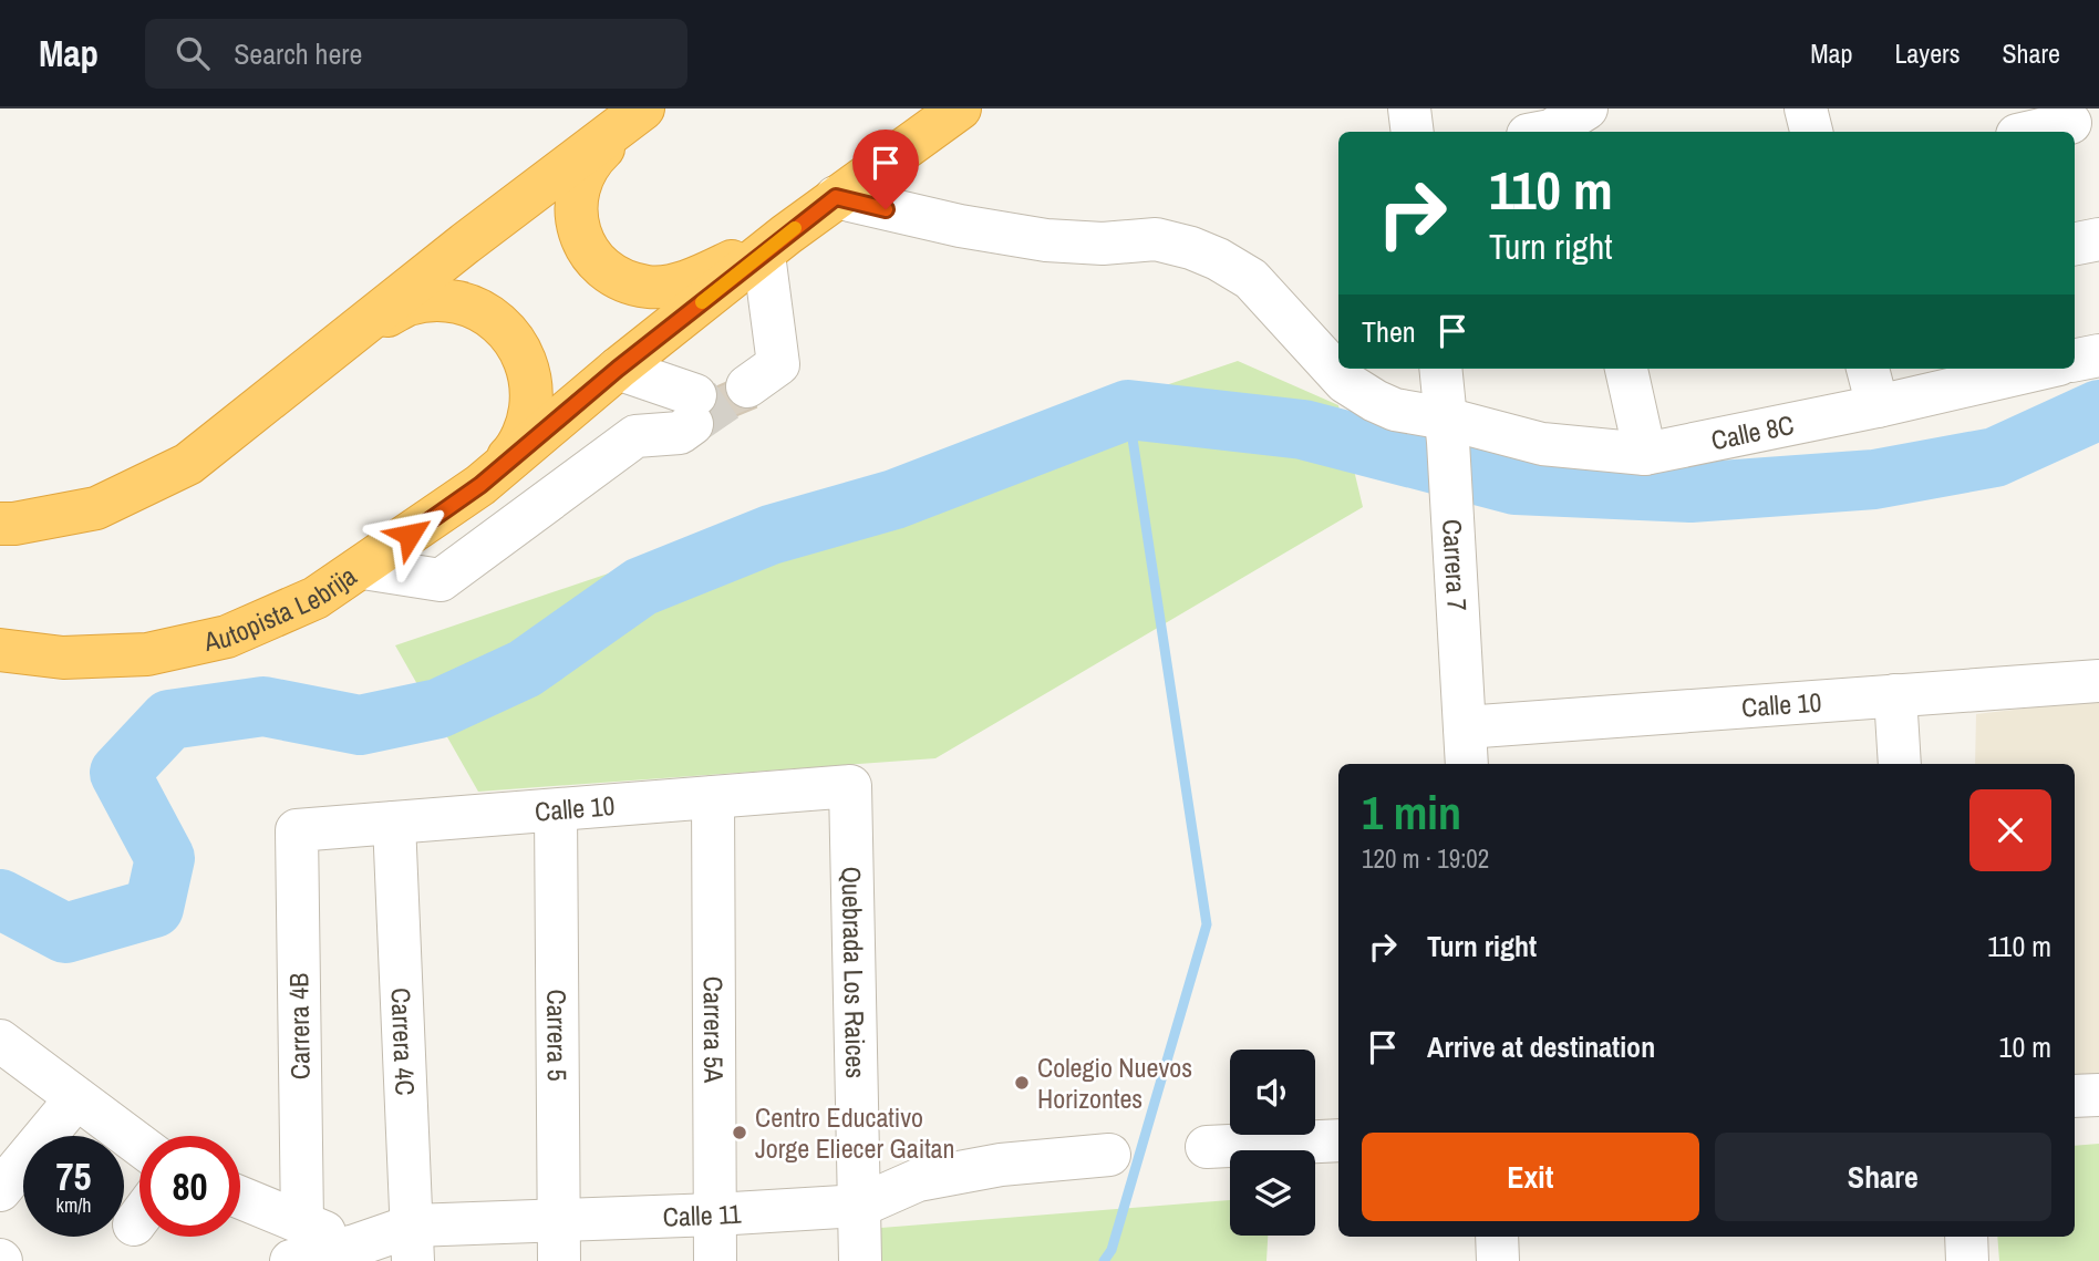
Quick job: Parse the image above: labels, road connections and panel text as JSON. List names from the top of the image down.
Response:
{
  "streets": {
    "highway": ["Autopista Lebrija"],
    "street": [
      "Calle 8C",
      "Carrera 7",
      "Calle 10",
      "Quebrada Los Raices",
      "Carrera 4B",
      "Carrera 5A",
      "Carrera 5",
      "Carrera 4C",
      "Calle 11"
    ]
  },
  "crossings": [
    ["Calle 8C", "Carrera 7"],
    ["Calle 8C", "Autopista Lebrija"],
    ["Carrera 7", "Calle 10"],
    ["Calle 10", "Quebrada Los Raices"],
    ["Calle 10", "Carrera 4B"],
    ["Calle 10", "Carrera 5A"],
    ["Calle 10", "Carrera 5"],
    ["Calle 10", "Carrera 4C"],
    ["Quebrada Los Raices", "Calle 11"],
    ["Carrera 4B", "Calle 11"],
    ["Carrera 5A", "Calle 11"],
    ["Carrera 5", "Calle 11"],
    ["Carrera 4C", "Calle 11"]
  ],
  "places": ["Colegio Nuevos Horizontes", "Centro Educativo Jorge Eliecer Gaitan"],
  "page": {
    "header": "Map",
    "search": "Search here",
    "nav": ["Map", "Layers", "Share"],
    "turn": ["110 m", "Turn right"],
    "then": "Then",
    "heading": ["1 min", "120 m · 19:02"],
    "list": [
      {
        "name": "Turn right",
        "value": "110 m"
      },
      {
        "name": "Arrive at destination",
        "value": "10 m"
      }
    ],
    "buttons": ["Exit", "Share"],
    "speed": "75 km/h",
    "limit": "80"
  }
}
